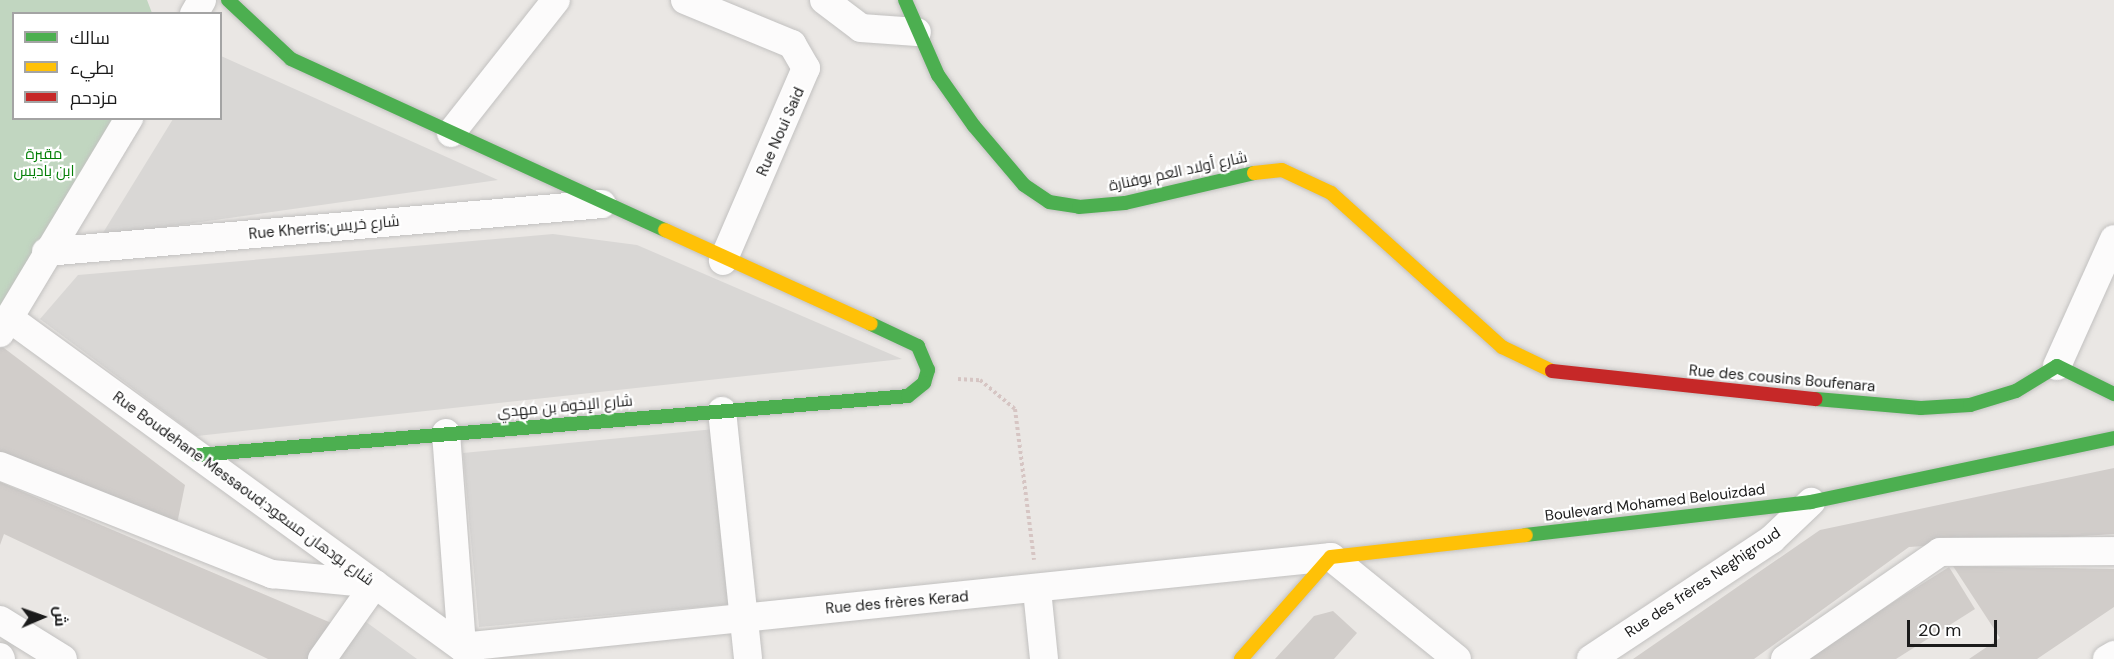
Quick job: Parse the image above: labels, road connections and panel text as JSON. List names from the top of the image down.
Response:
{
  "streets": {
    "street": [
      "Rue Noui Said",
      "شارع أولاد العم بوفنارة",
      "Rue Kherris;شارع خريس",
      "Rue des cousins Boufenara",
      "شارع الإخوة بن مهدي",
      "Rue Boudehane Messaoud;شارع بودهان مسعود",
      "Boulevard Mohamed Belouizdad",
      "Rue des frères Neghigroud",
      "Rue des frères Kerad"
    ]
  },
  "crossings": [
    ["شارع أولاد العم بوفنارة", "Rue des cousins Boufenara"],
    ["شارع الإخوة بن مهدي", "Rue Boudehane Messaoud;شارع بودهان مسعود"],
    ["Rue Boudehane Messaoud;شارع بودهان مسعود", "Rue des frères Kerad"],
    ["Boulevard Mohamed Belouizdad", "Rue des frères Neghigroud"],
    ["Boulevard Mohamed Belouizdad", "Rue des frères Kerad"]
  ],
  "parks": ["مقبرة ابن باديس"],
  "legend": ["سالك", "بطيء", "مزدحم"],
  "scale_bar": "20 m",
  "north": "right"
}
